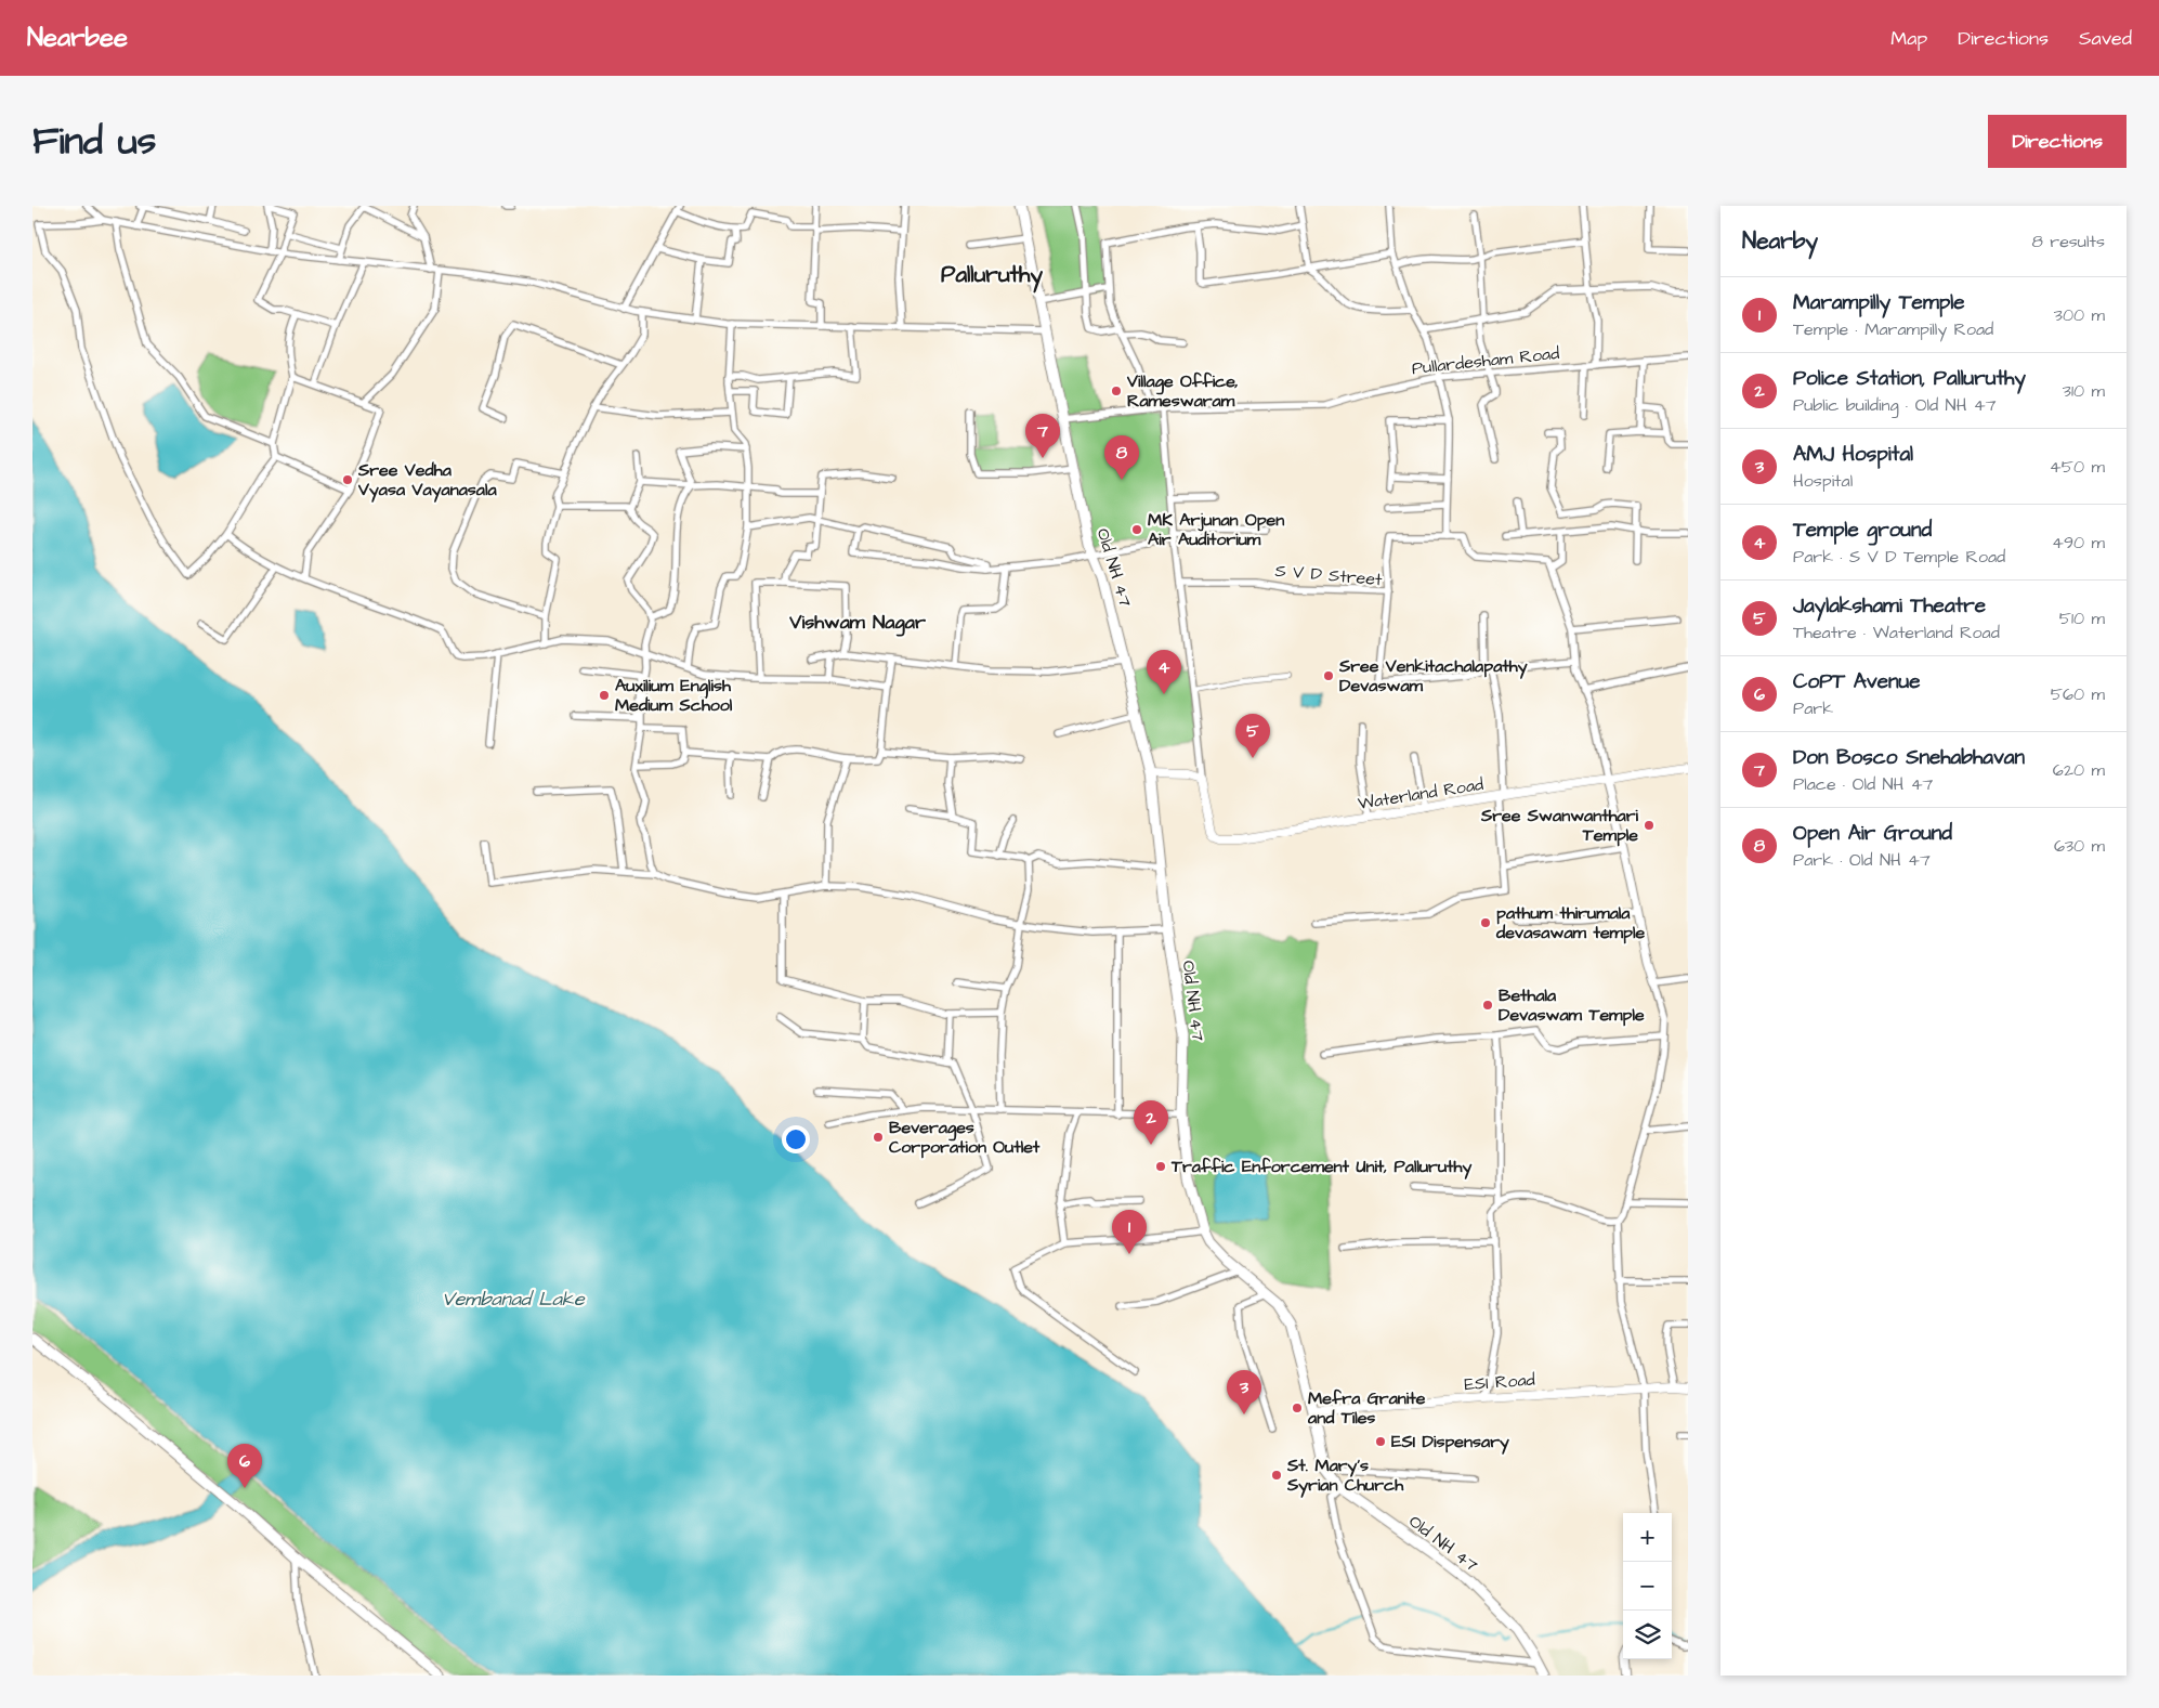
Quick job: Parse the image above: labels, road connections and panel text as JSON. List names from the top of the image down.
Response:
{
  "streets": {
    "main road": ["Old NH 47", "Waterland Road", "ESI Road"],
    "street": ["Pullardesham Road", "S V D Street"]
  },
  "crossings": [
    ["Pullardesham Road", "Old NH 47"],
    ["Old NH 47", "ESI Road"]
  ],
  "districts": ["Palluruthy", "Vishwam Nagar"],
  "water": ["Vembanad Lake"],
  "places": [
    "Village Office, Rameswaram",
    "Sree Vedha Vyasa Vayanasala",
    "MK Arjunan Open Air Auditorium",
    "Sree Venkitachalapathy Devaswam",
    "Auxilium English Medium School",
    "Sree Swanwanthari Temple",
    "pathum thirumala devasawam temple",
    "Bethala Devaswam Temple",
    "Beverages Corporation Outlet",
    "Traffic Enforcement Unit, Palluruthy",
    "Mefra Granite and Tiles",
    "ESI Dispensary",
    "St. Mary's Syrian Church"
  ],
  "page": {
    "header": "Nearbee",
    "nav": ["Map", "Directions", "Saved"],
    "title": "Find us",
    "buttons": "Directions",
    "heading": ["Nearby", "8 results"],
    "list": [
      {
        "mark": "1",
        "name": "Marampilly Temple",
        "note": "Temple · Marampilly Road",
        "value": "300 m"
      },
      {
        "mark": "2",
        "name": "Police Station, Palluruthy",
        "note": "Public building · Old NH 47",
        "value": "310 m"
      },
      {
        "mark": "3",
        "name": "AMJ Hospital",
        "note": "Hospital",
        "value": "450 m"
      },
      {
        "mark": "4",
        "name": "Temple ground",
        "note": "Park · S V D Temple Road",
        "value": "490 m"
      },
      {
        "mark": "5",
        "name": "Jaylakshami Theatre",
        "note": "Theatre · Waterland Road",
        "value": "510 m"
      },
      {
        "mark": "6",
        "name": "CoPT Avenue",
        "note": "Park",
        "value": "560 m"
      },
      {
        "mark": "7",
        "name": "Don Bosco Snehabhavan",
        "note": "Place · Old NH 47",
        "value": "620 m"
      },
      {
        "mark": "8",
        "name": "Open Air Ground",
        "note": "Park · Old NH 47",
        "value": "630 m"
      }
    ],
    "pins": [
      "7",
      "8",
      "4",
      "5",
      "2",
      "1",
      "3",
      "6"
    ],
    "map_buttons": ["+", "−"]
  }
}
